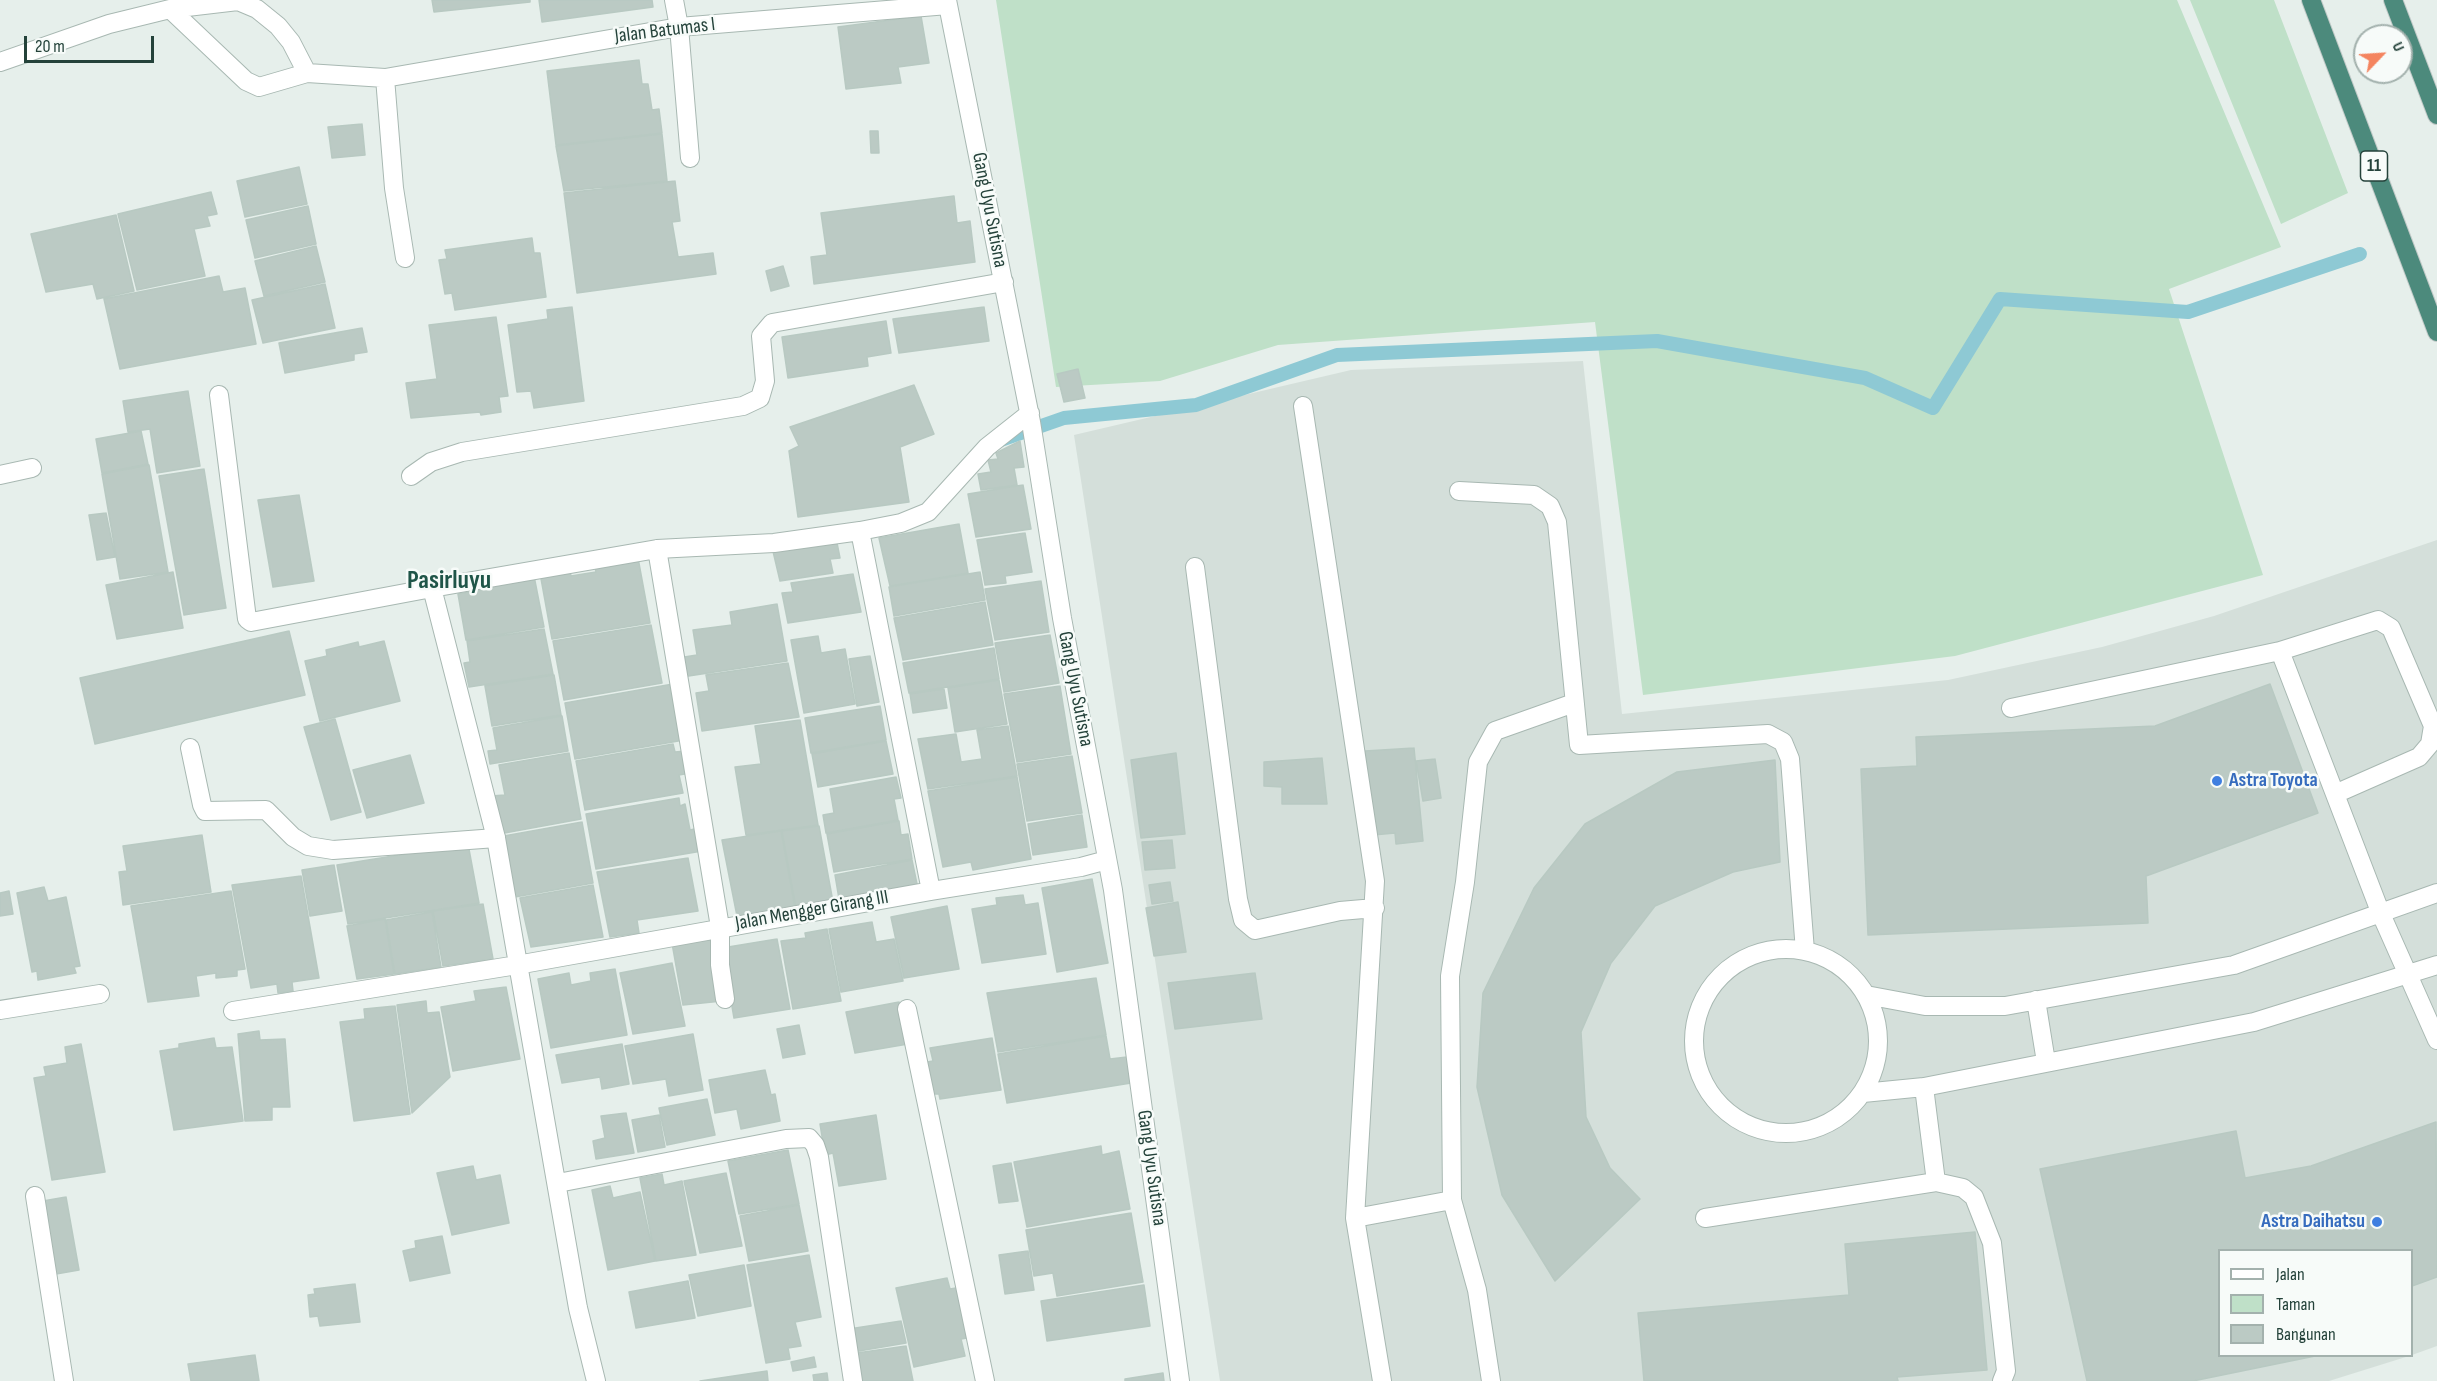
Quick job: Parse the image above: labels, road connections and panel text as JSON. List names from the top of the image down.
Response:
{
  "streets": {
    "highway": ["11"],
    "street": ["Jalan Batumas I", "Gang Uyu Sutisna", "Jalan Mengger Girang III"]
  },
  "crossings": [
    ["Jalan Batumas I", "Gang Uyu Sutisna"],
    ["Gang Uyu Sutisna", "Jalan Mengger Girang III"]
  ],
  "districts": ["Pasirluyu"],
  "places": ["Astra Toyota", "Astra Daihatsu"],
  "legend": ["Jalan", "Taman", "Bangunan"],
  "scale_bar": "20 m",
  "north": "top right"
}
